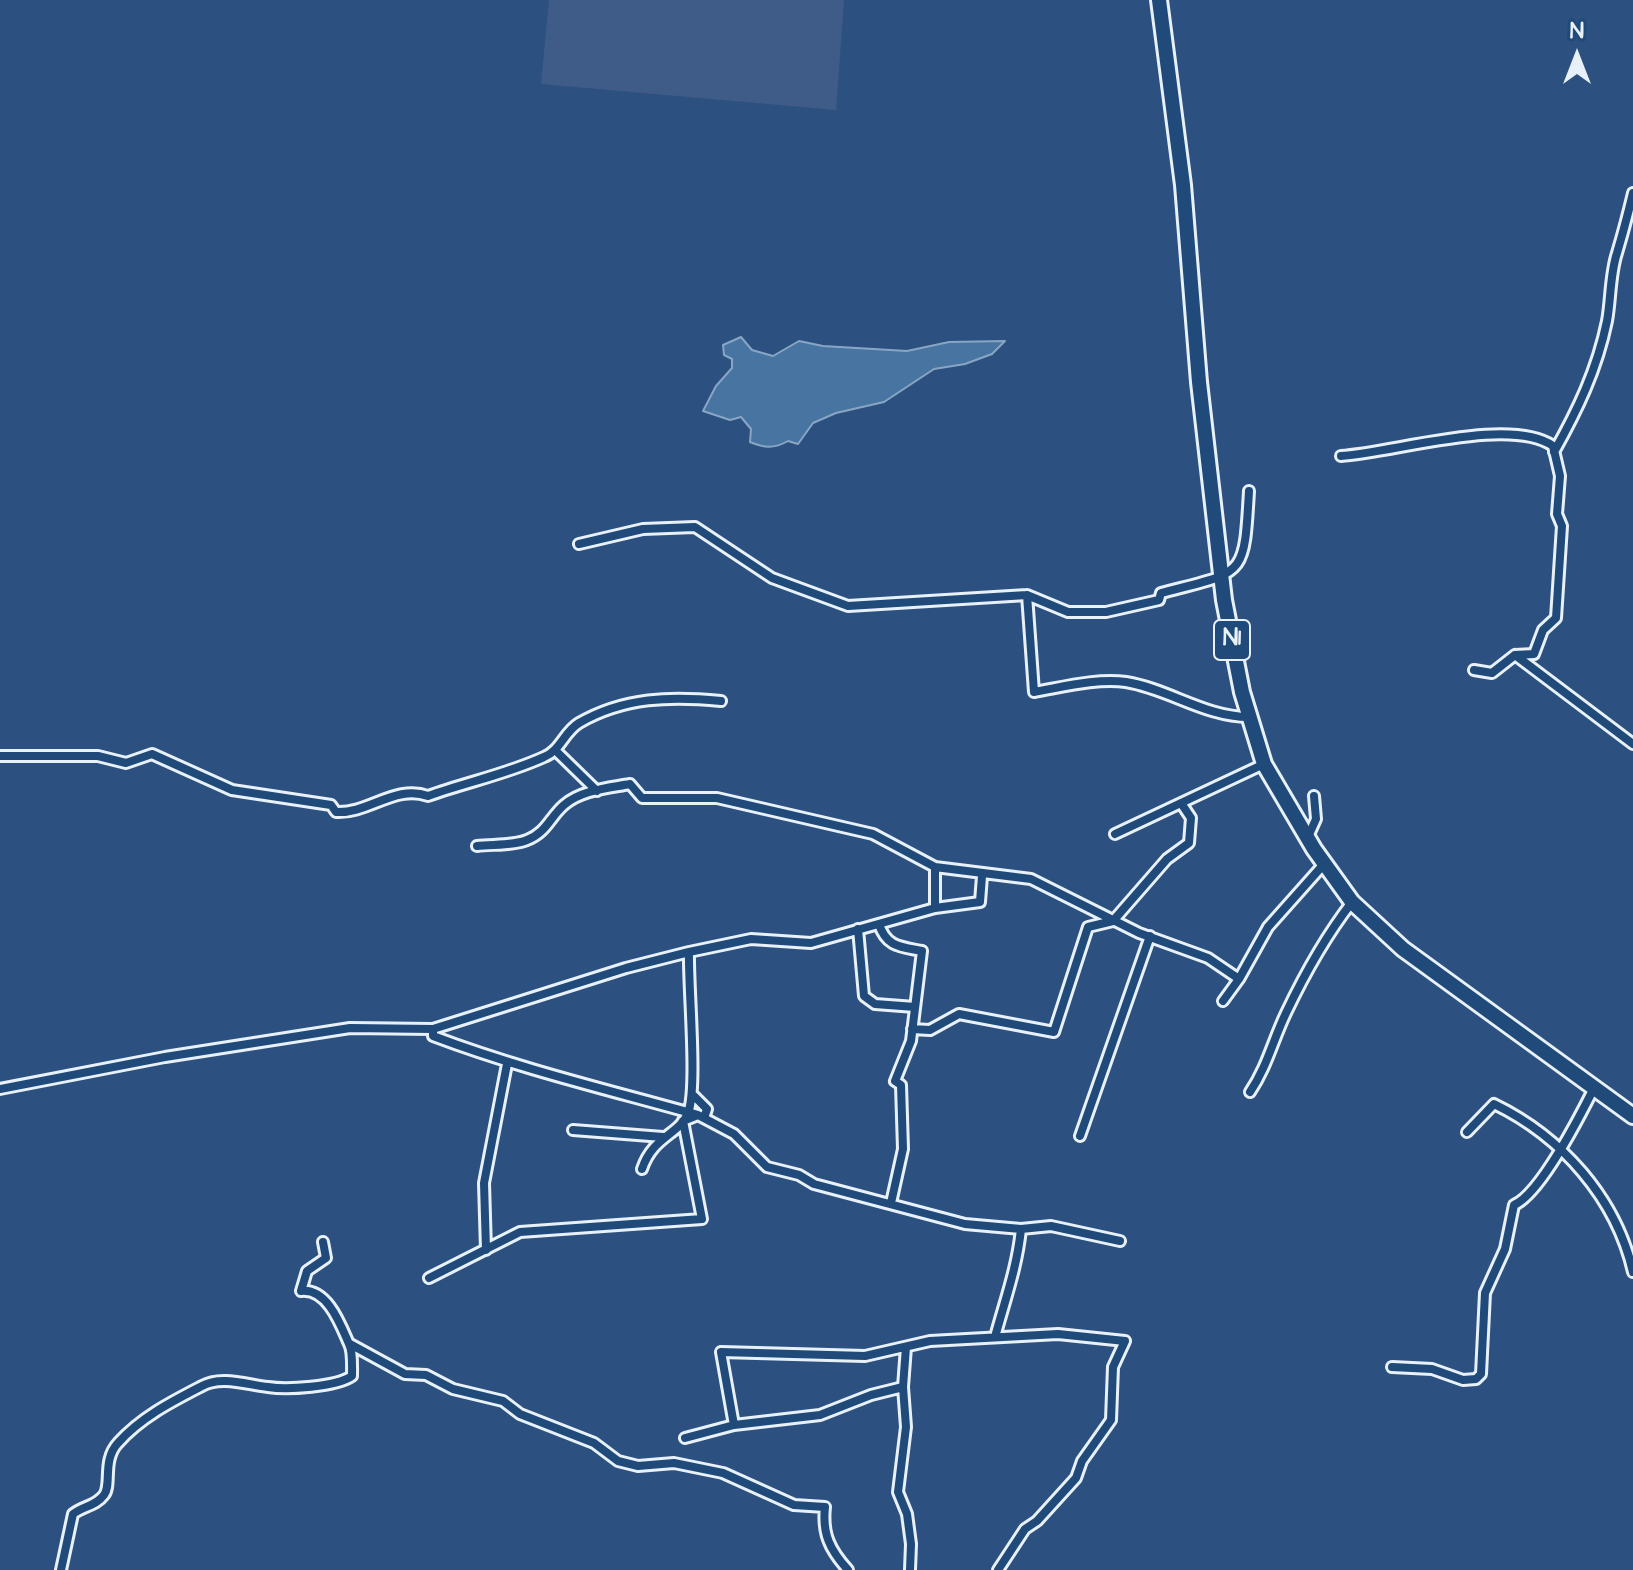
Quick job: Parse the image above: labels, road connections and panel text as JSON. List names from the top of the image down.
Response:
{
  "streets": {
    "highway": ["N1"]
  },
  "north": "top"
}
